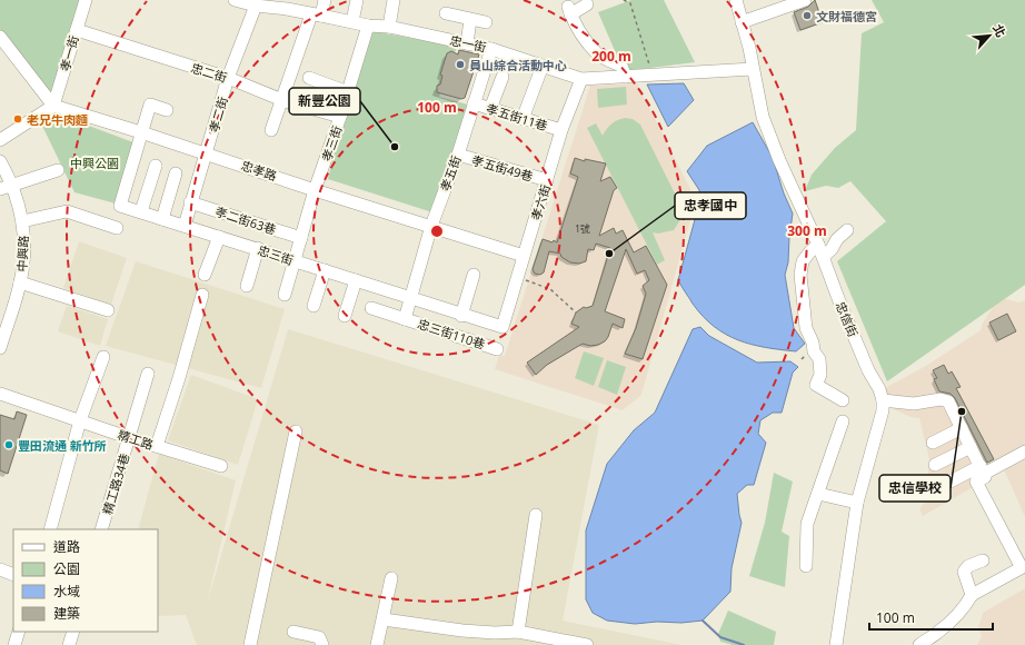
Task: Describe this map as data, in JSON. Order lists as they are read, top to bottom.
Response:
{
  "streets": {
    "street": [
      "忠一街",
      "孝一街",
      "忠二街",
      "孝二街",
      "孝五街11巷",
      "孝三街",
      "孝五街49巷",
      "忠孝路",
      "孝五街",
      "孝六街",
      "孝二街63巷",
      "中興路",
      "忠三街",
      "忠信街",
      "忠三街110巷",
      "精工路",
      "精工路34巷"
    ]
  },
  "crossings": [
    ["忠一街", "孝二街"],
    ["忠一街", "孝三街"],
    ["忠一街", "孝五街"],
    ["忠一街", "孝六街"],
    ["忠一街", "忠信街"],
    ["孝一街", "忠二街"],
    ["孝一街", "忠孝路"],
    ["忠二街", "孝二街"],
    ["忠二街", "孝三街"],
    ["孝二街", "忠孝路"],
    ["孝二街", "孝二街63巷"],
    ["孝二街", "忠三街"],
    ["孝五街11巷", "孝五街"],
    ["孝五街11巷", "孝六街"],
    ["孝三街", "忠孝路"],
    ["孝三街", "孝二街63巷"],
    ["孝三街", "忠三街"],
    ["孝五街49巷", "孝五街"],
    ["孝五街49巷", "孝六街"],
    ["忠孝路", "孝五街"],
    ["忠孝路", "孝六街"],
    ["忠孝路", "忠三街"],
    ["孝五街", "忠三街"],
    ["孝五街", "忠三街110巷"],
    ["孝六街", "忠三街"],
    ["忠三街", "忠三街110巷"],
    ["精工路", "精工路34巷"]
  ],
  "parks": ["中興公園"],
  "places": [
    "文財福德宮",
    "員山綜合活動中心",
    "老兄牛肉麵",
    "新豐公園",
    "忠孝國中",
    "忠信學校",
    "豐田流通 新竹所"
  ],
  "house_numbers": ["1號"],
  "legend": [
    "道路",
    "公園",
    "水域",
    "建築"
  ],
  "scale_bar": "100 m",
  "north": "top right",
  "rings": ["200 m", "100 m", "300 m"]
}
